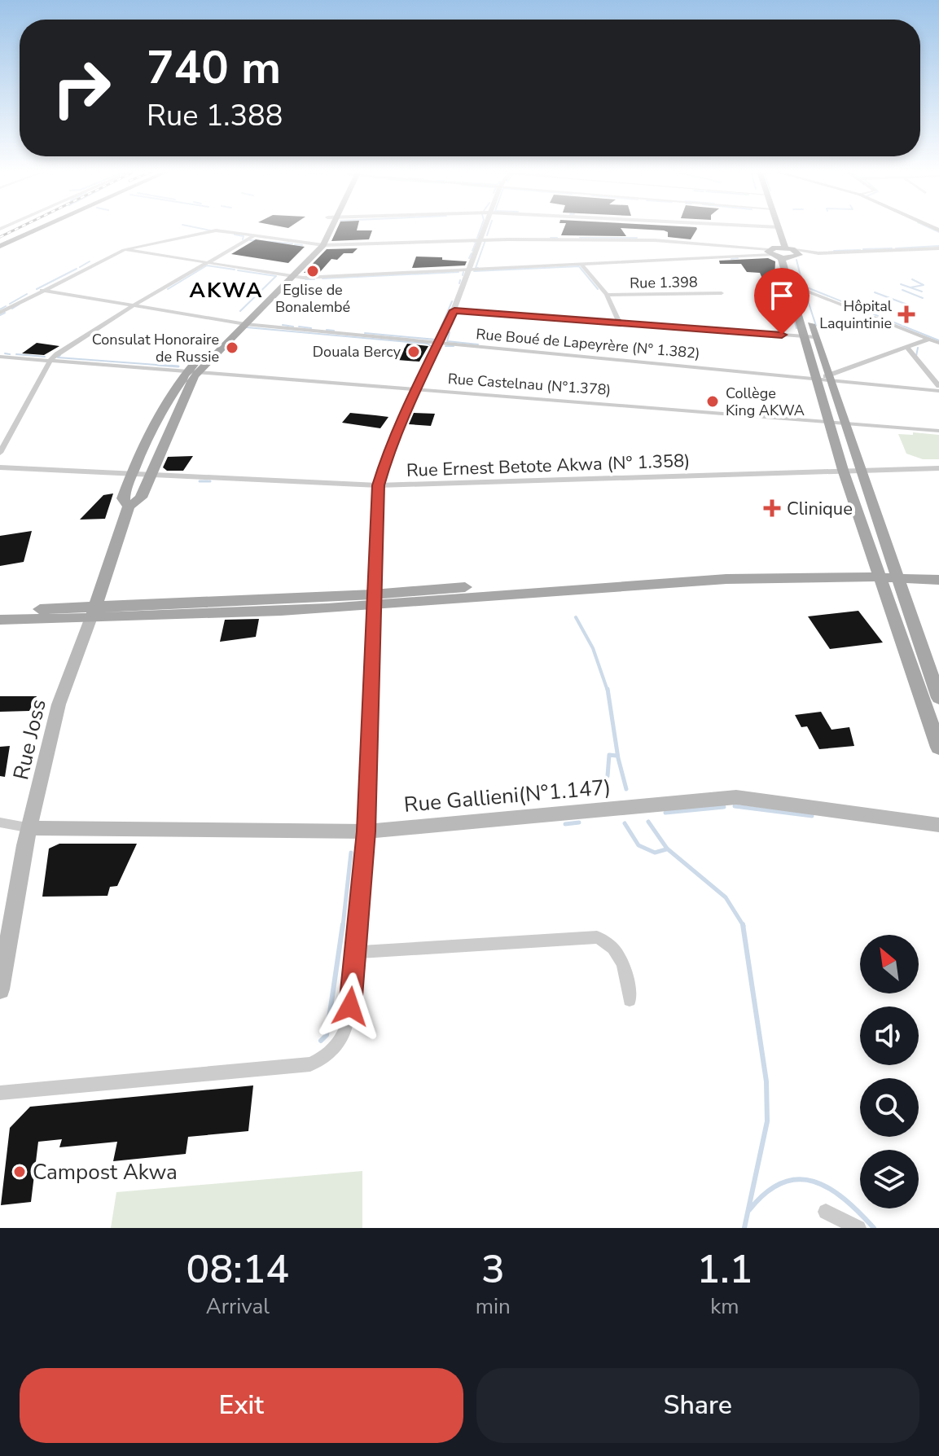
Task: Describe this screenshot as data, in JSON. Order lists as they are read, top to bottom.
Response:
{
  "streets": {
    "main road": ["Rue Joss", "Rue Gallieni(N°1.147)"],
    "street": [
      "Rue 1.398",
      "Rue Boué de Lapeyrère (N° 1.382)",
      "Rue Castelnau (N°1.378)",
      "Rue Ernest Betote Akwa (N° 1.358)"
    ]
  },
  "crossings": [
    ["Rue Joss", "Rue Gallieni(N°1.147)"]
  ],
  "districts": ["AKWA"],
  "places": {
    "other": [
      "Eglise de Bonalembé",
      "Consulat Honoraire de Russie",
      "Douala Bercy",
      "Collège King AKWA",
      "Campost Akwa"
    ],
    "health": ["Hôpital Laquintinie", "Clinique"]
  },
  "north": "top left",
  "page": {
    "turn": ["740 m", "Rue 1.388"],
    "eta": [
      "08:14",
      "Arrival",
      "3",
      "min",
      "1.1",
      "km"
    ],
    "buttons": ["Exit", "Share"]
  }
}
